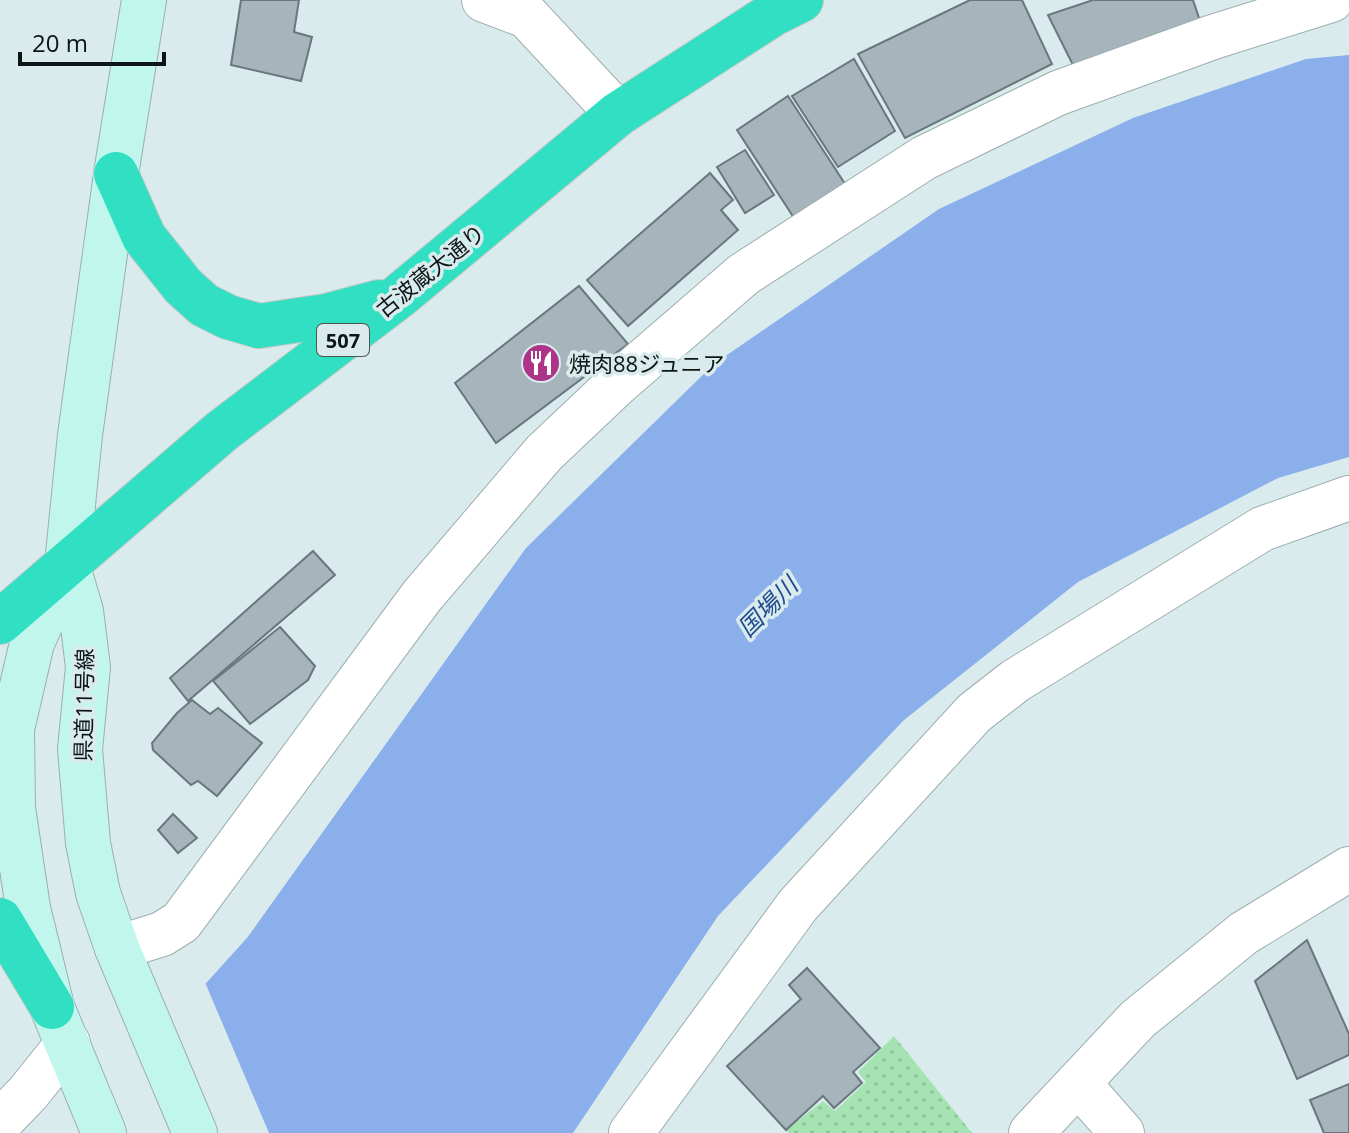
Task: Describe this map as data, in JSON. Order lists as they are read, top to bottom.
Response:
{
  "streets": {
    "highway": ["古波蔵大通り", "507"],
    "main road": ["県道11号線"]
  },
  "crossings": [
    ["古波蔵大通り", "県道11号線"]
  ],
  "water": ["国場川"],
  "places": {
    "restaurant": ["焼肉88ジュニア"]
  },
  "scale_bar": "20 m"
}
